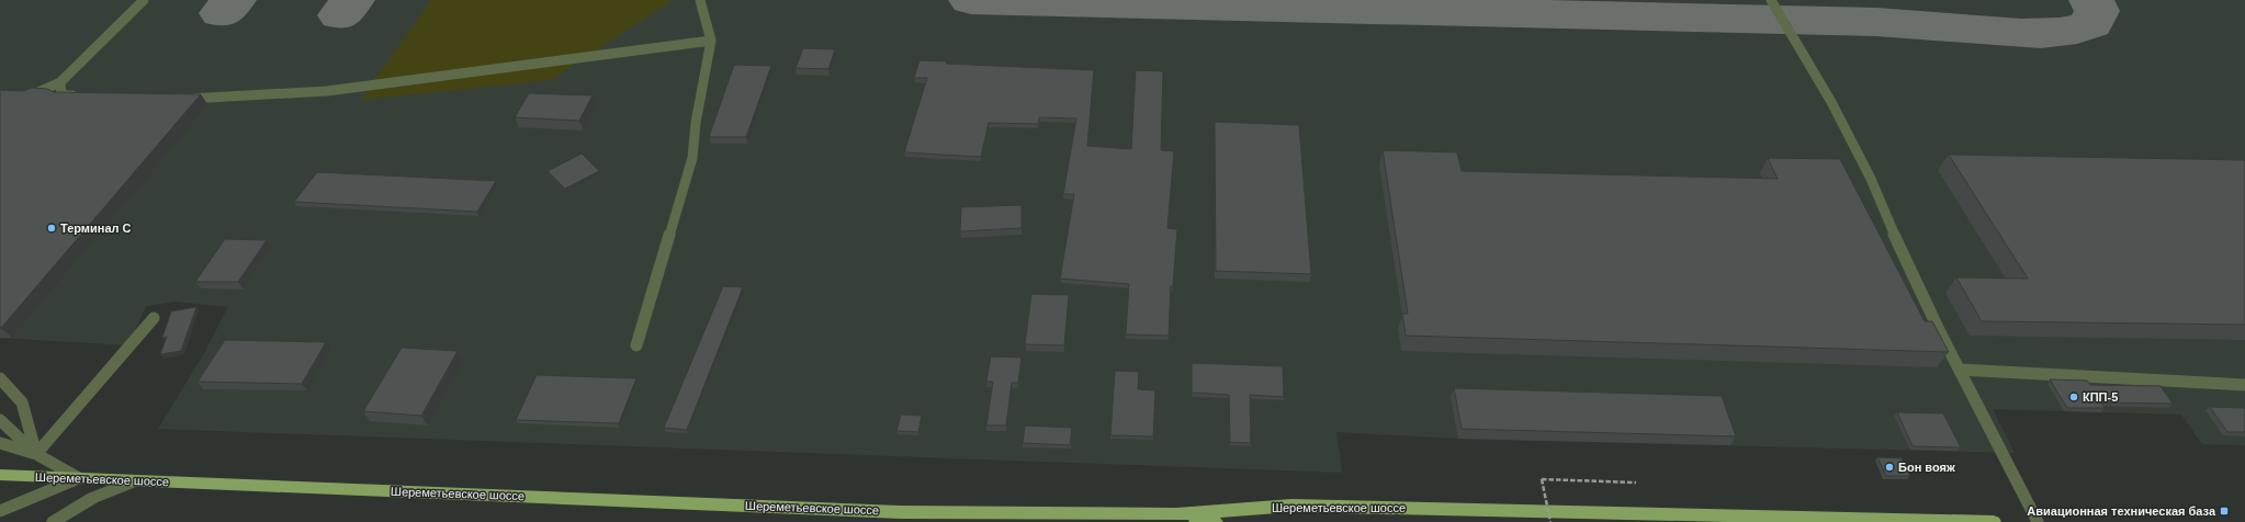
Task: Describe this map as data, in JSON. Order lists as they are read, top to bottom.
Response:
{
  "streets": {
    "main road": ["Шереметьевское шоссе"]
  },
  "places": {
    "other": ["Терминал C", "КПП-5", "Бон вояж"],
    "transit": ["Авиационная техническая база"]
  }
}
